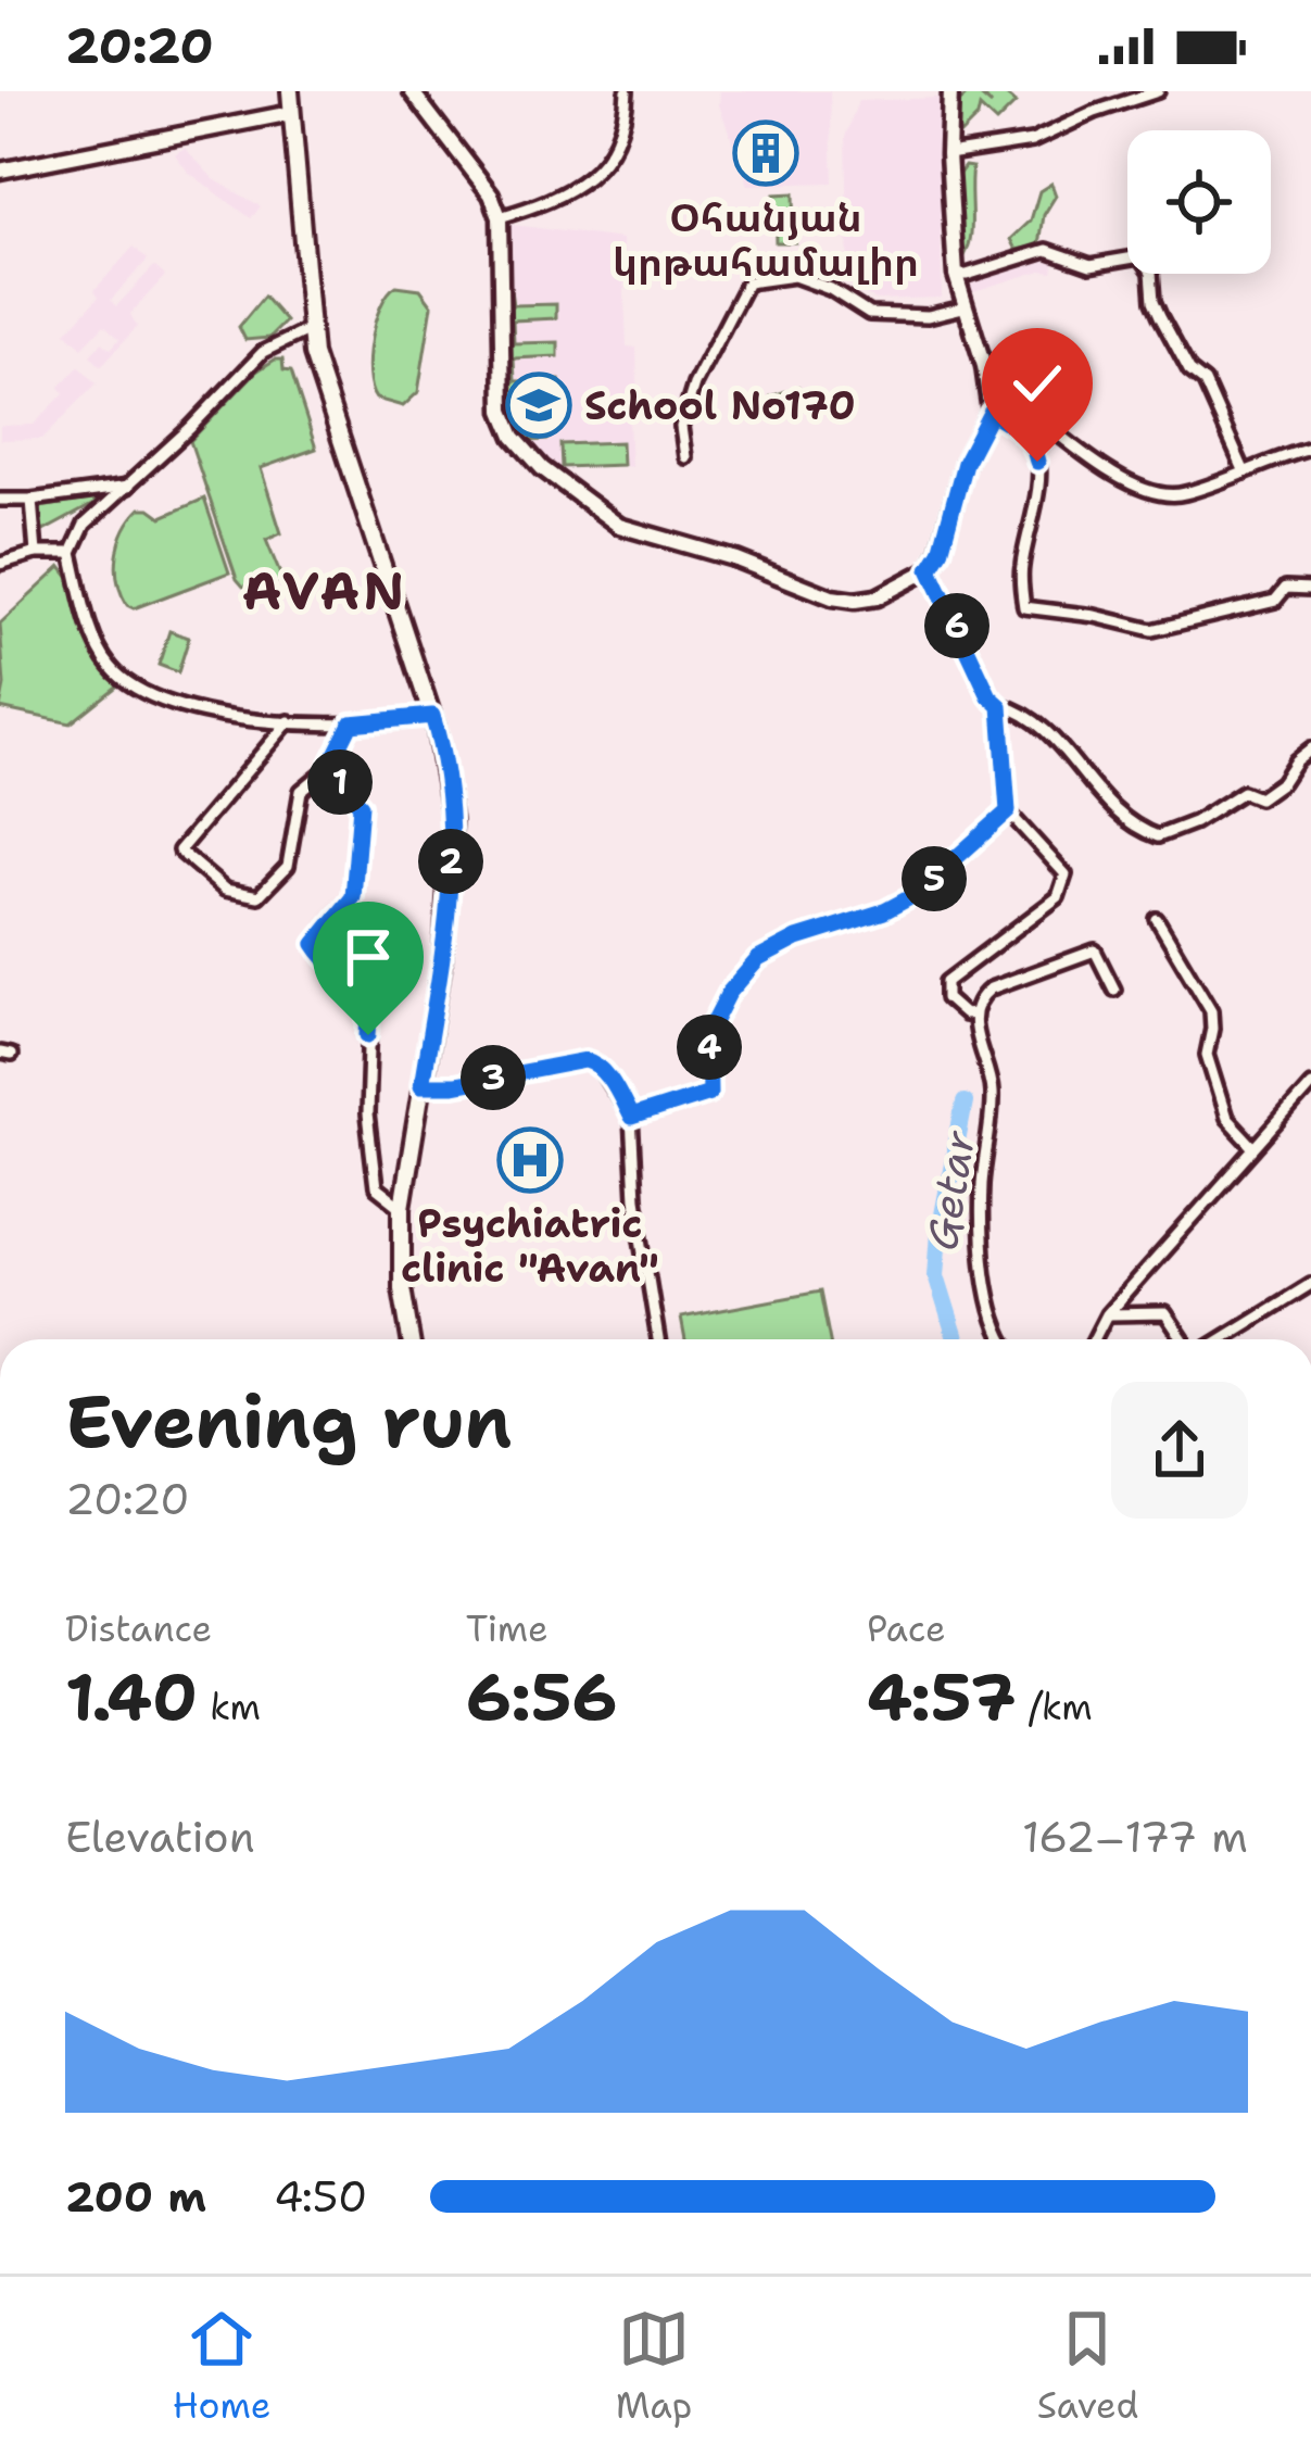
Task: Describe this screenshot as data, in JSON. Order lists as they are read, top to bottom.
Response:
{
  "districts": ["AVAN"],
  "water": ["Getar"],
  "places": {
    "building": ["Օհանյան կրթահամալիր"],
    "school or university": ["School No170"],
    "hospital": ["Psychiatric clinic \"Avan\""]
  },
  "page": {
    "status": "20:20",
    "pins": [
      "6",
      "1",
      "2",
      "5",
      "4",
      "3"
    ],
    "heading": ["Evening run", "20:20"],
    "stats": [
      ["Distance", "1.40 km"],
      ["Time", "6:56"],
      ["Pace", "4:57 /km"]
    ],
    "chart": ["Elevation", "162–177 m"],
    "list": [
      {
        "name": "200 m",
        "note": "4:50"
      }
    ],
    "tabs": ["Home", "Map", "Saved"]
  }
}
